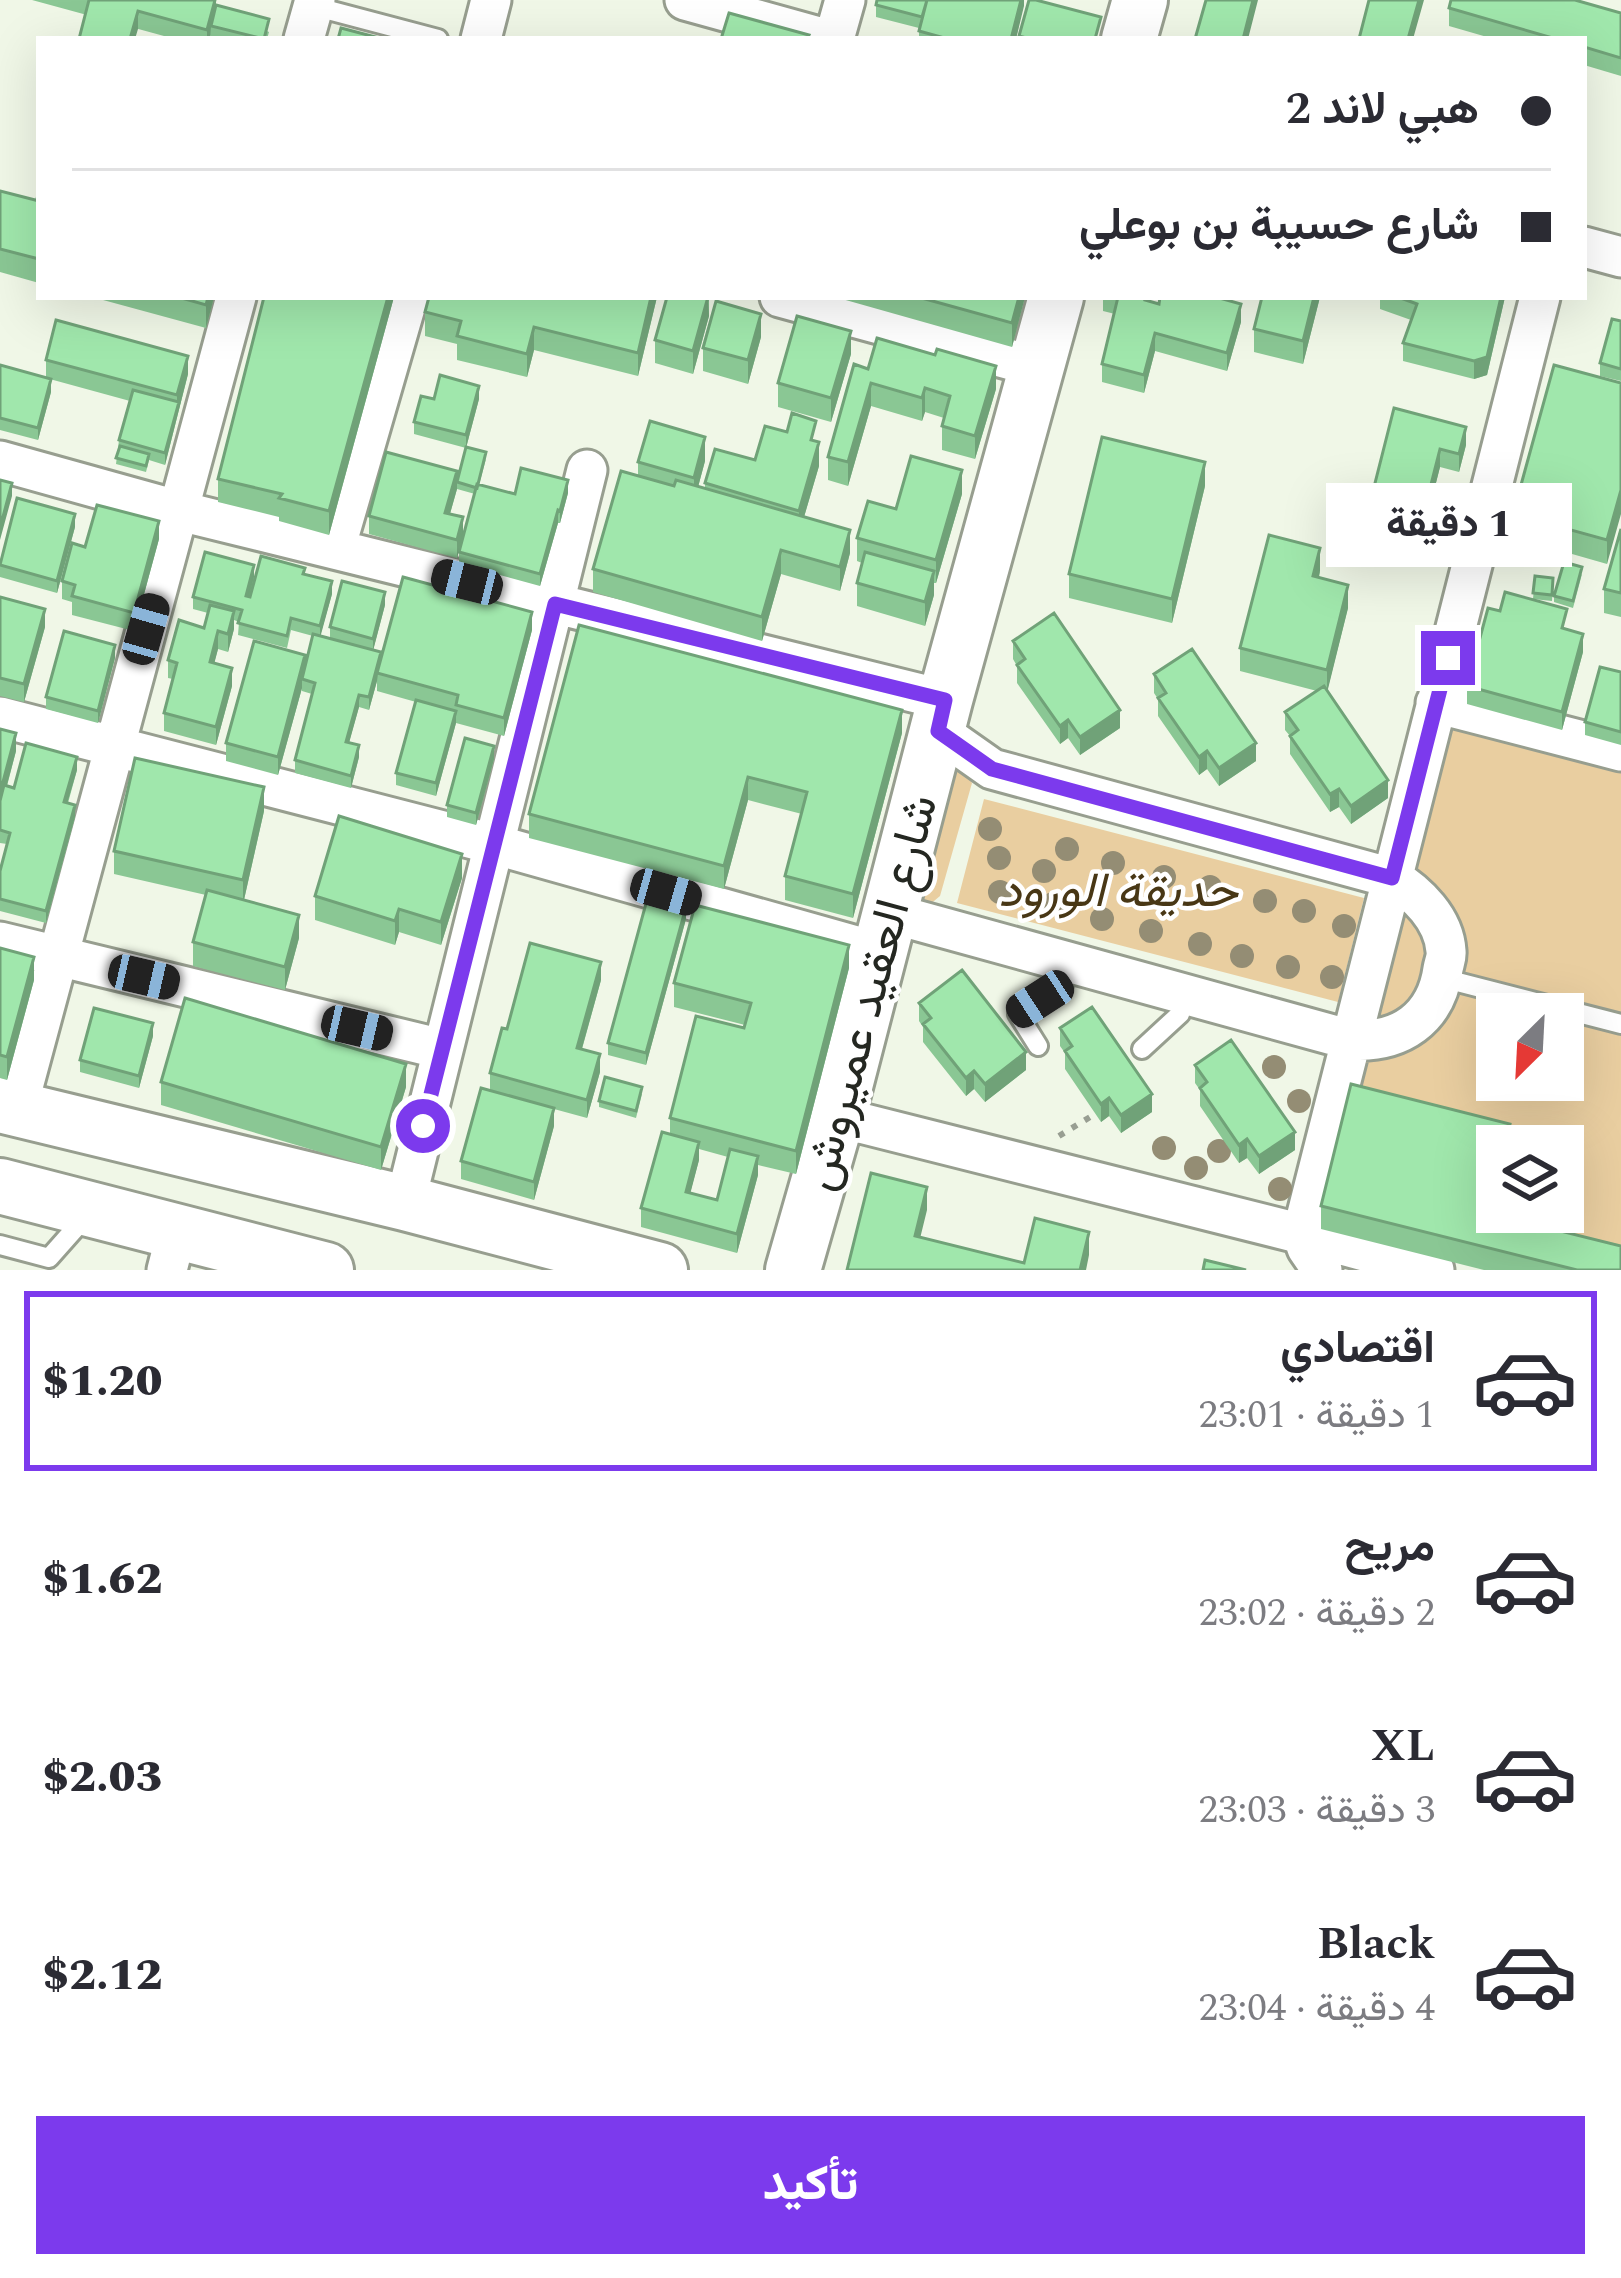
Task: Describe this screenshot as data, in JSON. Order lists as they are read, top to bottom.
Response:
{
  "streets": {
    "main road": ["شارع العقيد عميروش"]
  },
  "parks": ["حديقة الورود"],
  "north": "bottom left",
  "page": {
    "banner": ["هبي لاند 2", "شارع حسيبة بن بوعلي"],
    "bubble": "1 دقيقة",
    "list": [
      {
        "name": "اقتصادي",
        "note": "1 دقيقة · 23:01",
        "value": "$1.20"
      },
      {
        "name": "مريح",
        "note": "2 دقيقة · 23:02",
        "value": "$1.62"
      },
      {
        "name": "XL",
        "note": "3 دقيقة · 23:03",
        "value": "$2.03"
      },
      {
        "name": "Black",
        "note": "4 دقيقة · 23:04",
        "value": "$2.12"
      }
    ],
    "buttons": "تأكيد"
  }
}
